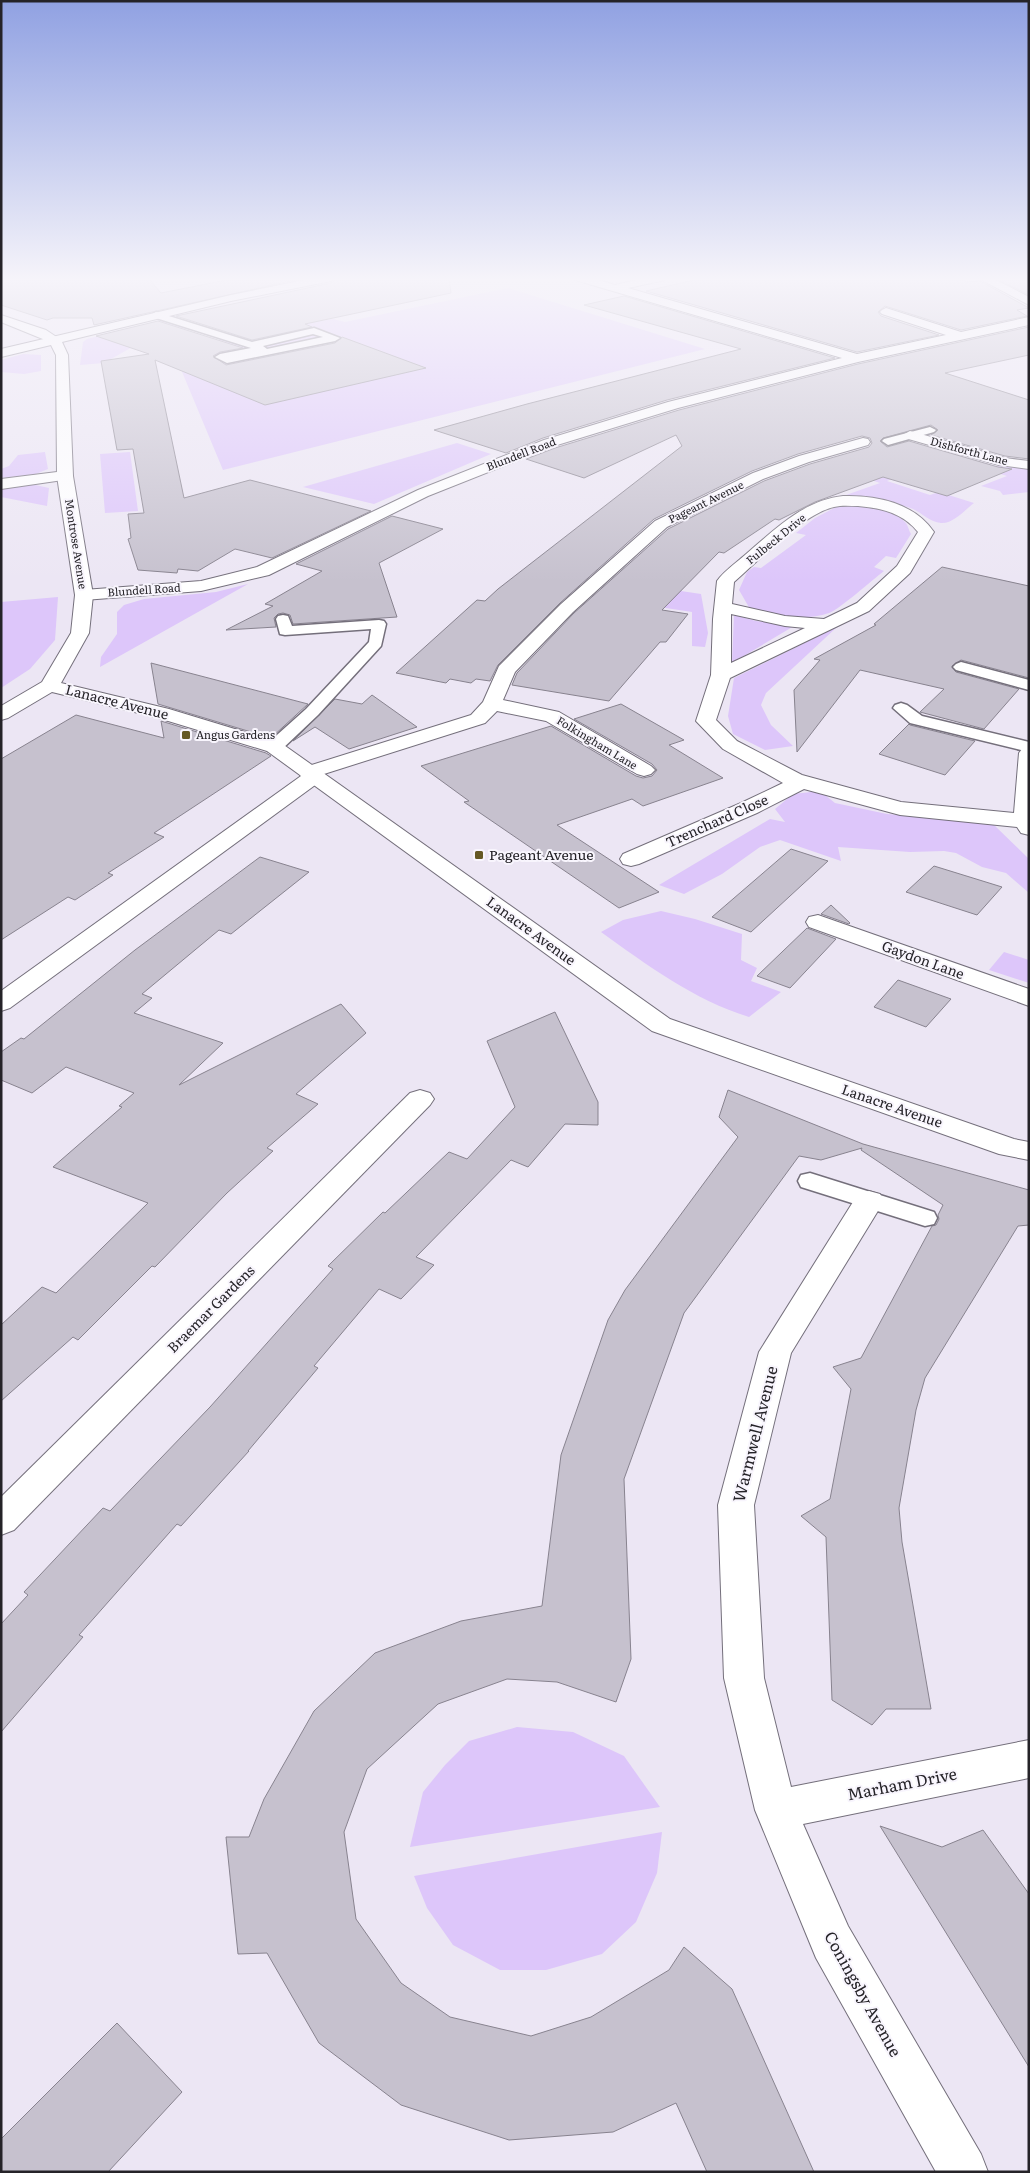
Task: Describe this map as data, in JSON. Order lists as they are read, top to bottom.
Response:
{
  "streets": {
    "street": [
      "Dishforth Lane",
      "Blundell Road",
      "Pageant Avenue",
      "Fulbeck Drive",
      "Montrose Avenue",
      "Lanacre Avenue",
      "Folkingham Lane",
      "Trenchard Close",
      "Gaydon Lane",
      "Braemar Gardens",
      "Warmwell Avenue",
      "Marham Drive",
      "Coningsby Avenue"
    ]
  },
  "crossings": [
    ["Blundell Road", "Montrose Avenue"],
    ["Pageant Avenue", "Lanacre Avenue"],
    ["Pageant Avenue", "Folkingham Lane"],
    ["Fulbeck Drive", "Trenchard Close"],
    ["Montrose Avenue", "Lanacre Avenue"],
    ["Warmwell Avenue", "Marham Drive"],
    ["Warmwell Avenue", "Coningsby Avenue"],
    ["Marham Drive", "Coningsby Avenue"]
  ],
  "places": {
    "transit": ["Angus Gardens", "Pageant Avenue"]
  }
}
